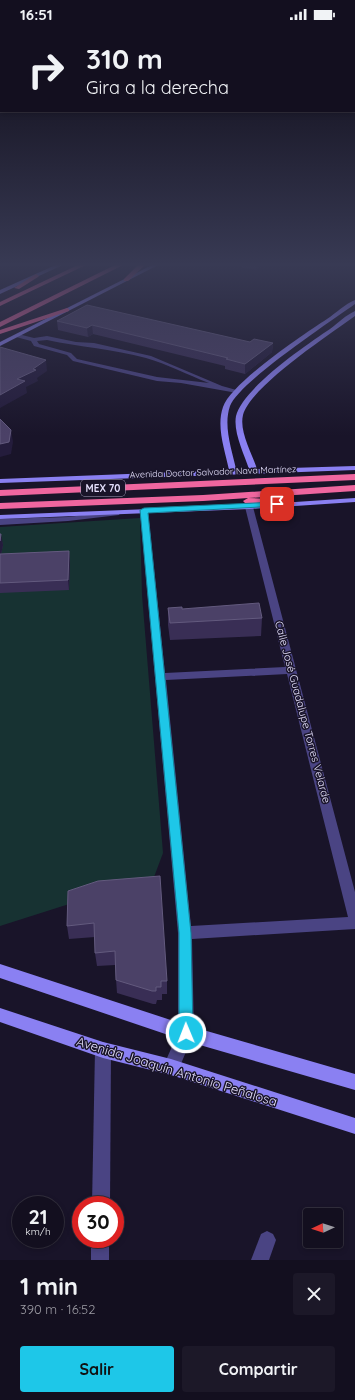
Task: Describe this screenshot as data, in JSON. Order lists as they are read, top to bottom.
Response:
{
  "streets": {
    "highway": ["Avenida Doctor Salvador Nava Martínez", "MEX 70"],
    "main road": ["Avenida Joaquín Antonio Peñalosa"],
    "street": ["Calle José Guadalupe Torres Velarde"]
  },
  "north": "left",
  "page": {
    "status": "16:51",
    "turn": ["310 m", "Gira a la derecha"],
    "speed": "21 km/h",
    "limit": "30",
    "heading": ["1 min", "390 m · 16:52"],
    "buttons": ["Salir", "Compartir"]
  }
}
